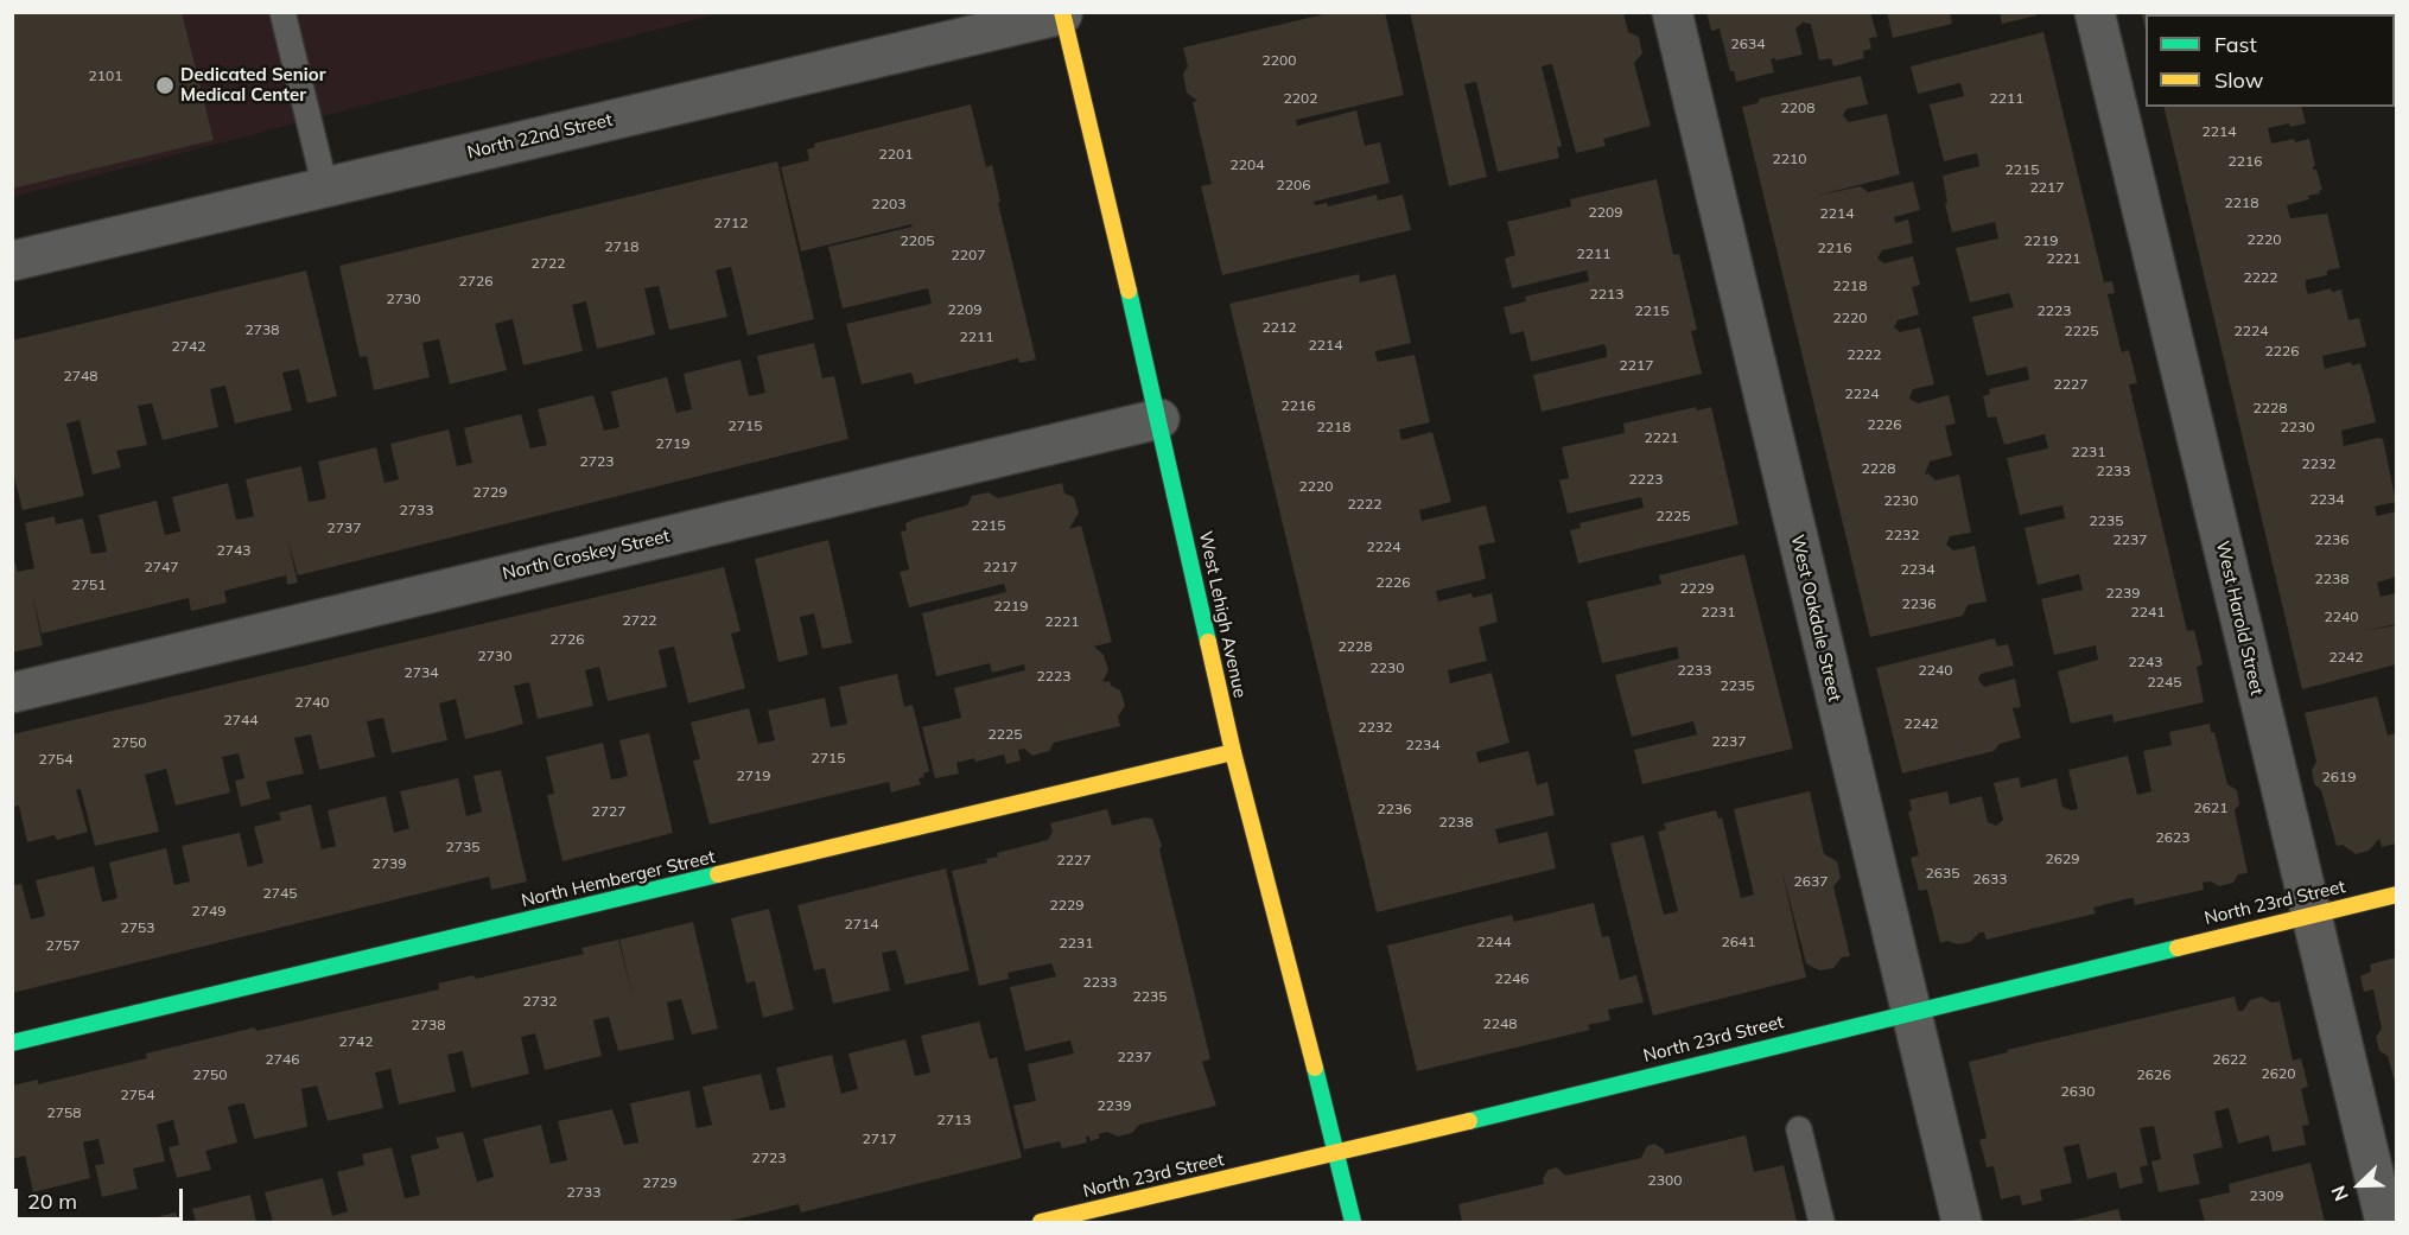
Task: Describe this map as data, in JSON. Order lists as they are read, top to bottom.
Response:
{
  "streets": {
    "street": [
      "North 22nd Street",
      "North Croskey Street",
      "West Lehigh Avenue",
      "West Oakdale Street",
      "West Harold Street",
      "North Hemberger Street",
      "North 23rd Street"
    ]
  },
  "crossings": [
    ["North 22nd Street", "West Lehigh Avenue"],
    ["North Croskey Street", "West Lehigh Avenue"],
    ["West Lehigh Avenue", "North Hemberger Street"],
    ["West Lehigh Avenue", "North 23rd Street"],
    ["West Oakdale Street", "North 23rd Street"],
    ["West Harold Street", "North 23rd Street"]
  ],
  "places": ["Dedicated Senior Medical Center"],
  "house_numbers": [
    "2634",
    "2200",
    "2101",
    "2202",
    "2211",
    "2208",
    "2214",
    "2201",
    "2210",
    "2216",
    "2204",
    "2215",
    "2206",
    "2217",
    "2218",
    "2203",
    "2209",
    "2214",
    "2712",
    "2220",
    "2205",
    "2219",
    "2718",
    "2216",
    "2211",
    "2207",
    "2221",
    "2722",
    "2222",
    "2726",
    "2218",
    "2213",
    "2730",
    "2209",
    "2215",
    "2223",
    "2220",
    "2212",
    "2738",
    "2225",
    "2224",
    "2211",
    "2214",
    "2742",
    "2226",
    "2222",
    "2217",
    "2748",
    "2227",
    "2224",
    "2216",
    "2228",
    "2226",
    "2715",
    "2218",
    "2230",
    "2221",
    "2719",
    "2231",
    "2723",
    "2232",
    "2228",
    "2233",
    "2223",
    "2220",
    "2729",
    "2234",
    "2230",
    "2222",
    "2733",
    "2225",
    "2235",
    "2215",
    "2737",
    "2232",
    "2237",
    "2236",
    "2224",
    "2743",
    "2747",
    "2217",
    "2234",
    "2238",
    "2226",
    "2751",
    "2229",
    "2239",
    "2236",
    "2219",
    "2231",
    "2241",
    "2240",
    "2722",
    "2221",
    "2726",
    "2228",
    "2730",
    "2242",
    "2243",
    "2230",
    "2233",
    "2240",
    "2734",
    "2223",
    "2245",
    "2235",
    "2740",
    "2744",
    "2242",
    "2232",
    "2225",
    "2237",
    "2750",
    "2234",
    "2715",
    "2754",
    "2719",
    "2619",
    "2621",
    "2236",
    "2727",
    "2238",
    "2623",
    "2735",
    "2629",
    "2227",
    "2739",
    "2635",
    "2633",
    "2637",
    "2745",
    "2229",
    "2749",
    "2714",
    "2753",
    "2244",
    "2641",
    "2231",
    "2757",
    "2246",
    "2233",
    "2235",
    "2732",
    "2248",
    "2738",
    "2742",
    "2237",
    "2746",
    "2622",
    "2620",
    "2750",
    "2626",
    "2630",
    "2754",
    "2239",
    "2758",
    "2713",
    "2717",
    "2723",
    "2300",
    "2729",
    "2733",
    "2309"
  ],
  "legend": ["Fast", "Slow"],
  "scale_bar": "20 m",
  "north": "bottom left"
}
